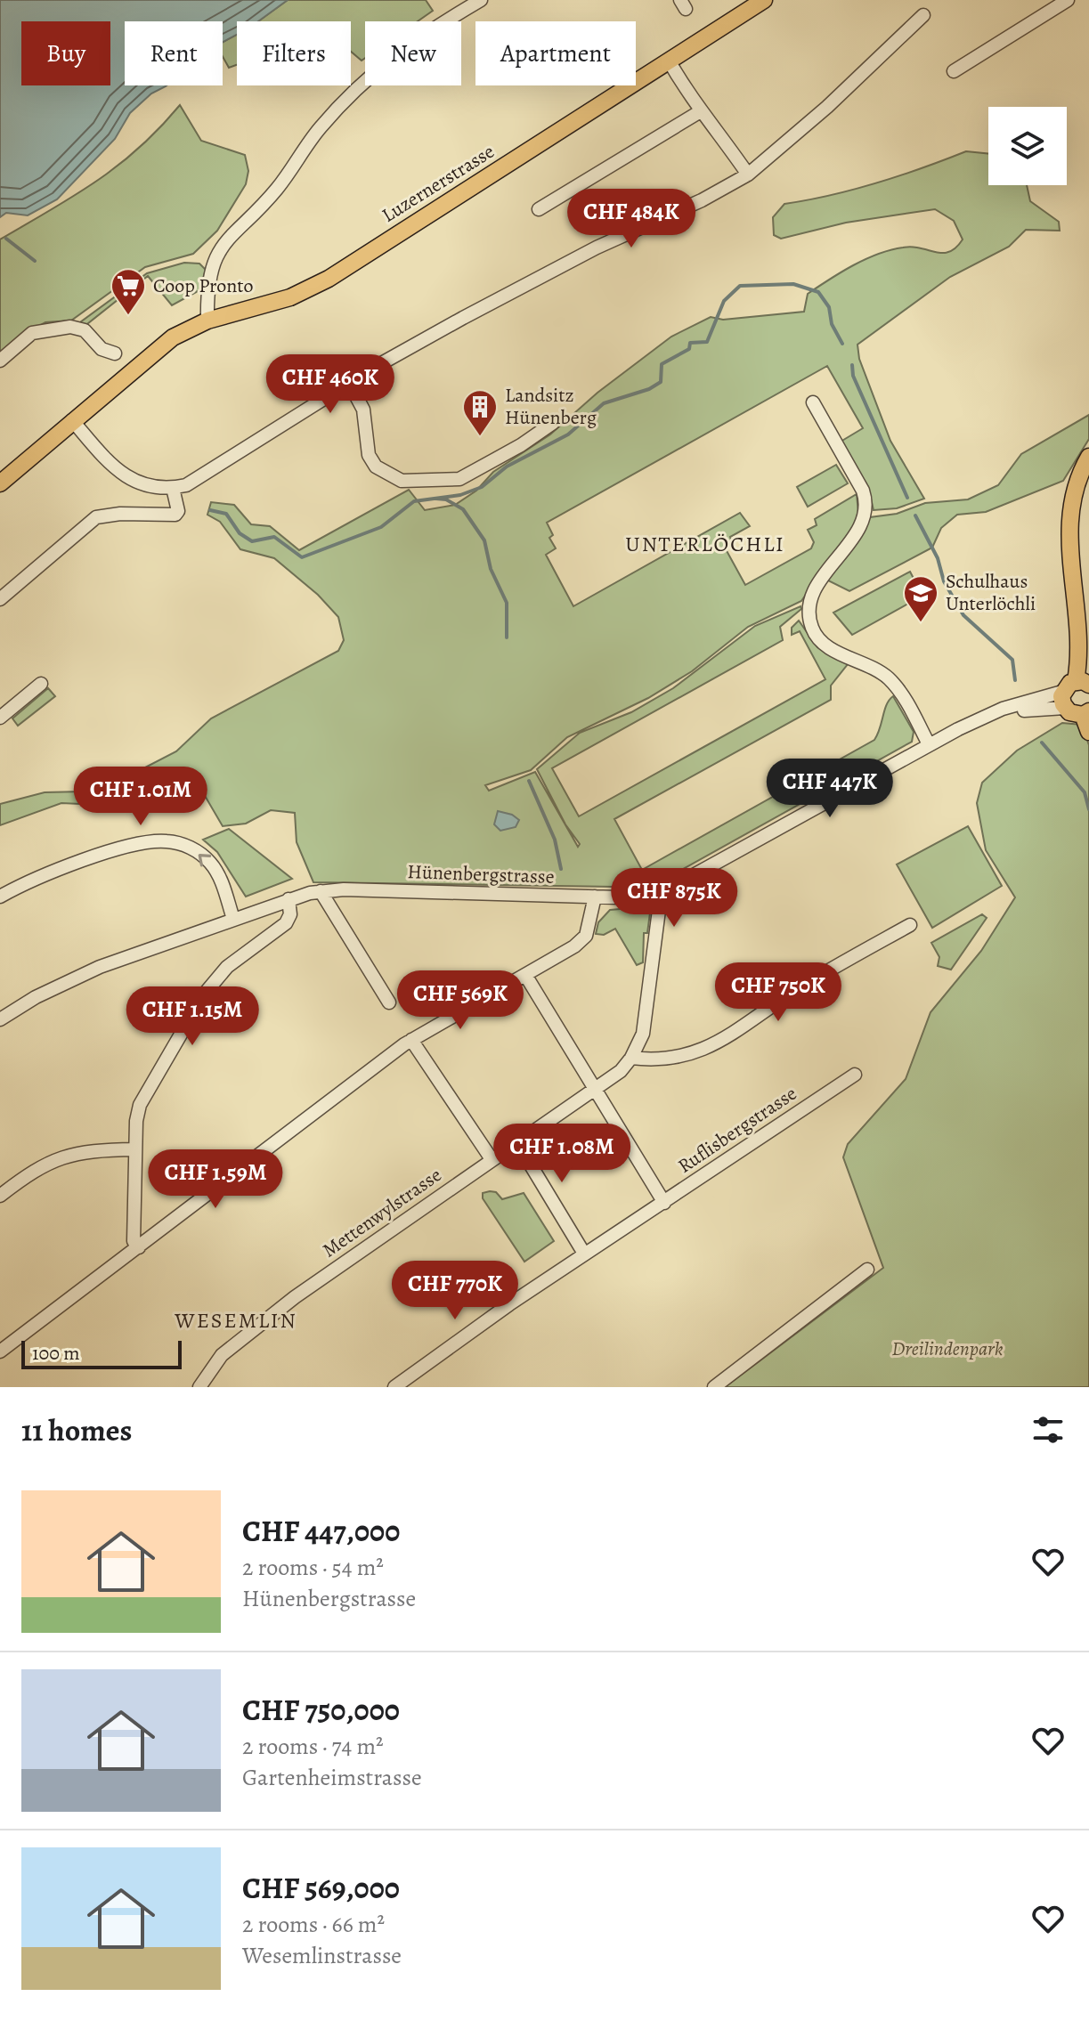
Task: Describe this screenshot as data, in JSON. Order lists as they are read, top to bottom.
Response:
{
  "streets": {
    "main road": ["Luzernerstrasse"],
    "street": ["Hünenbergstrasse", "Ruflisbergstrasse", "Mettenwylstrasse"]
  },
  "crossings": [
    ["Hünenbergstrasse", "Mettenwylstrasse"]
  ],
  "districts": ["UNTERLÖCHLI", "WESEMLIN"],
  "parks": ["Dreilindenpark"],
  "places": {
    "supermarket": ["Coop Pronto"],
    "building": ["Landsitz Hünenberg"],
    "school or university": ["Schulhaus Unterlöchli"]
  },
  "scale_bar": "100 m",
  "page": {
    "chip": [
      "Buy",
      "Rent",
      "Filters",
      "New",
      "Apartment"
    ],
    "price": [
      "CHF 484K",
      "CHF 460K",
      "CHF 447K",
      "CHF 1.01M",
      "CHF 875K",
      "CHF 750K",
      "CHF 569K",
      "CHF 1.15M",
      "CHF 1.08M",
      "CHF 1.59M",
      "CHF 770K"
    ],
    "scale": "100 m",
    "heading": "11 homes",
    "list": [
      {
        "name": "CHF 447,000",
        "note": "2 rooms · 54 m² · Hünenbergstrasse"
      },
      {
        "name": "CHF 750,000",
        "note": "2 rooms · 74 m² · Gartenheimstrasse"
      },
      {
        "name": "CHF 569,000",
        "note": "2 rooms · 66 m² · Wesemlinstrasse"
      }
    ]
  }
}
